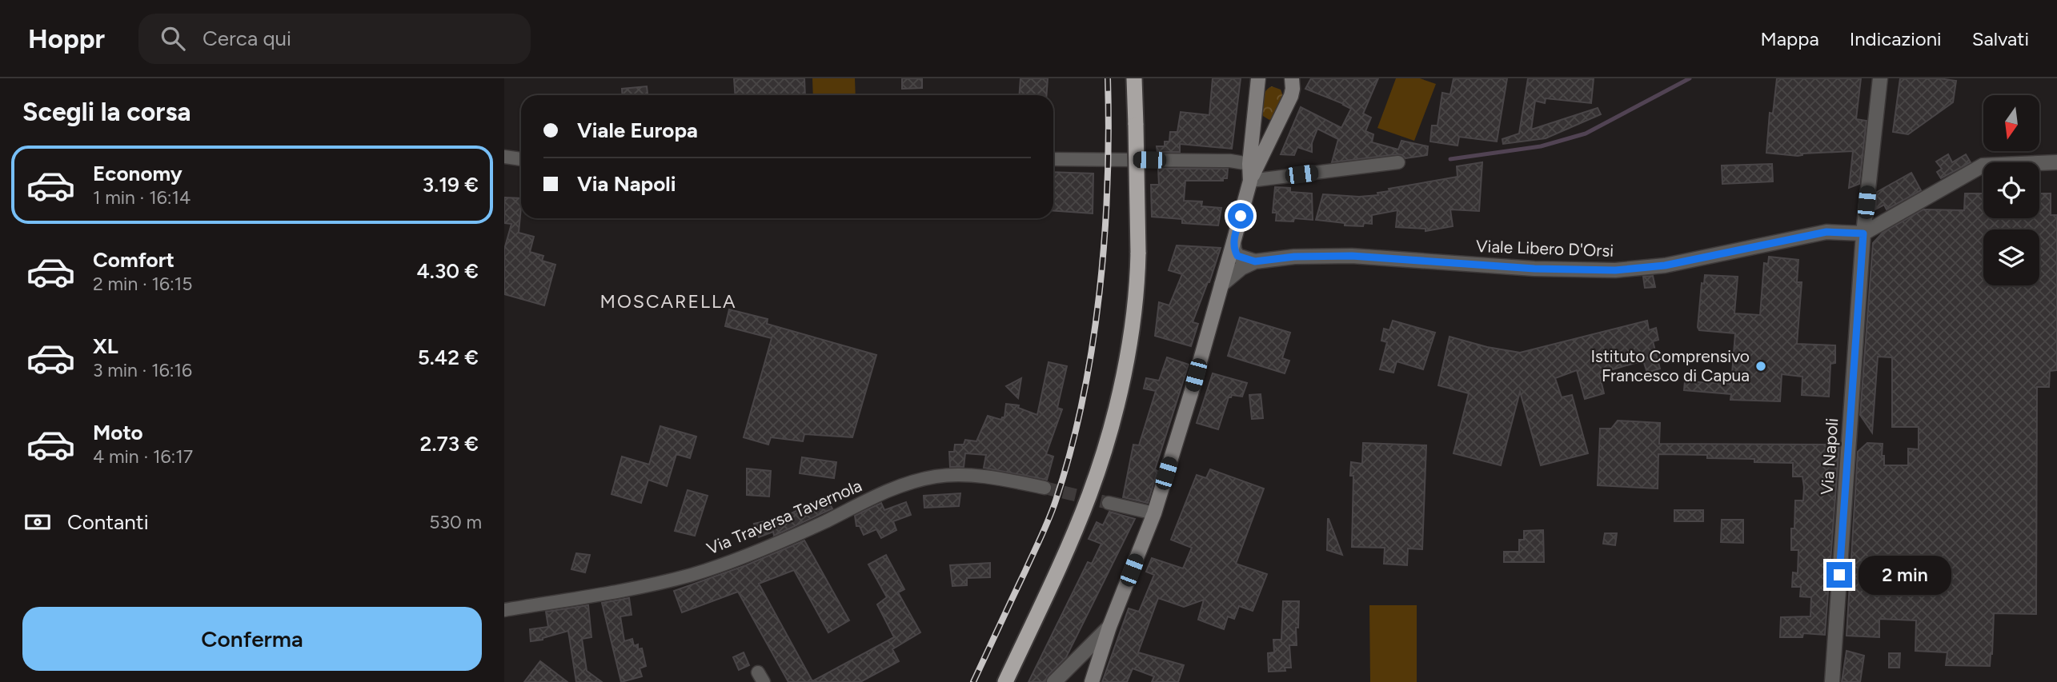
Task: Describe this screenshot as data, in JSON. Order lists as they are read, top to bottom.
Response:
{
  "streets": {
    "street": ["Viale Libero D'Orsi", "Via Napoli", "Via Traversa Tavernola"]
  },
  "crossings": [
    ["Viale Libero D'Orsi", "Via Napoli"]
  ],
  "districts": ["MOSCARELLA"],
  "places": ["Istituto Comprensivo Francesco di Capua"],
  "north": "bottom",
  "page": {
    "header": "Hoppr",
    "search": "Cerca qui",
    "nav": ["Mappa", "Indicazioni", "Salvati"],
    "heading": "Scegli la corsa",
    "banner": ["Viale Europa", "Via Napoli"],
    "list": [
      {
        "name": "Economy",
        "note": "1 min · 16:14",
        "value": "3.19 €"
      },
      {
        "name": "Comfort",
        "note": "2 min · 16:15",
        "value": "4.30 €"
      },
      {
        "name": "XL",
        "note": "3 min · 16:16",
        "value": "5.42 €"
      },
      {
        "name": "Moto",
        "note": "4 min · 16:17",
        "value": "2.73 €"
      }
    ],
    "pay": ["Contanti", "530 m"],
    "bubble": "2 min",
    "buttons": "Conferma"
  }
}
